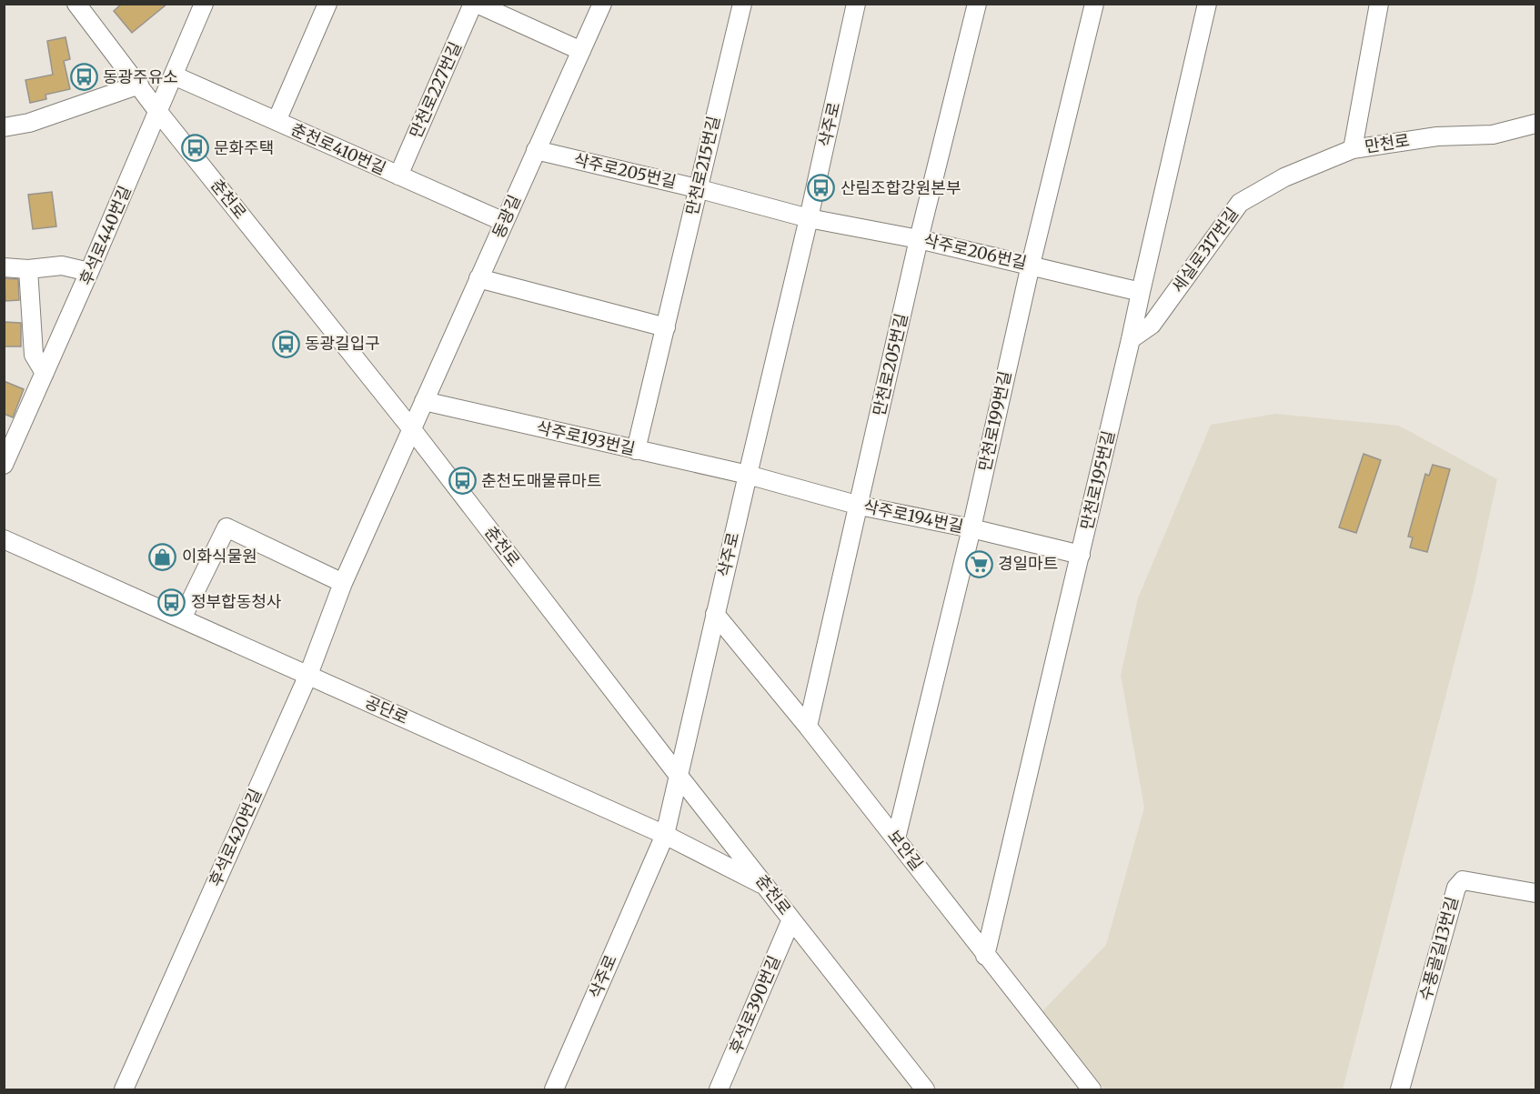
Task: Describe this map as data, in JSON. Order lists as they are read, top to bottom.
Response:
{
  "streets": {
    "street": [
      "만천로227번길",
      "삭주로",
      "만천로",
      "춘천로410번길",
      "만천로215번길",
      "삭주로205번길",
      "춘천로",
      "동광길",
      "후석로440번길",
      "세실로317번길",
      "삭주로206번길",
      "만천로205번길",
      "만천로199번길",
      "삭주로193번길",
      "만천로195번길",
      "삭주로194번길",
      "공단로",
      "후석로420번길",
      "보안길",
      "수풍골길13번길",
      "후석로390번길"
    ]
  },
  "crossings": [
    ["만천로227번길", "춘천로410번길"],
    ["삭주로", "삭주로205번길"],
    ["삭주로", "춘천로"],
    ["삭주로", "삭주로206번길"],
    ["삭주로", "삭주로193번길"],
    ["삭주로", "삭주로194번길"],
    ["삭주로", "공단로"],
    ["삭주로", "보안길"],
    ["만천로", "세실로317번길"],
    ["춘천로410번길", "동광길"],
    ["춘천로410번길", "후석로440번길"],
    ["만천로215번길", "삭주로205번길"],
    ["만천로215번길", "삭주로193번길"],
    ["삭주로205번길", "동광길"],
    ["삭주로205번길", "삭주로206번길"],
    ["춘천로", "동광길"],
    ["춘천로", "후석로440번길"],
    ["춘천로", "공단로"],
    ["춘천로", "후석로420번길"],
    ["춘천로", "후석로390번길"],
    ["동광길", "삭주로193번길"],
    ["동광길", "후석로420번길"],
    ["세실로317번길", "만천로195번길"],
    ["삭주로206번길", "만천로205번길"],
    ["삭주로206번길", "만천로199번길"],
    ["삭주로206번길", "만천로195번길"],
    ["만천로205번길", "삭주로194번길"],
    ["만천로205번길", "보안길"],
    ["만천로199번길", "삭주로194번길"],
    ["만천로199번길", "보안길"],
    ["삭주로193번길", "삭주로194번길"],
    ["만천로195번길", "삭주로194번길"],
    ["만천로195번길", "보안길"],
    ["공단로", "후석로420번길"]
  ],
  "places": {
    "bus stop": [
      "동광주유소",
      "문화주택",
      "산림조합강원본부",
      "동광길입구",
      "춘천도매물류마트",
      "정부합동청사"
    ],
    "shop": ["이화식물원"],
    "supermarket": ["경일마트"]
  }
}
